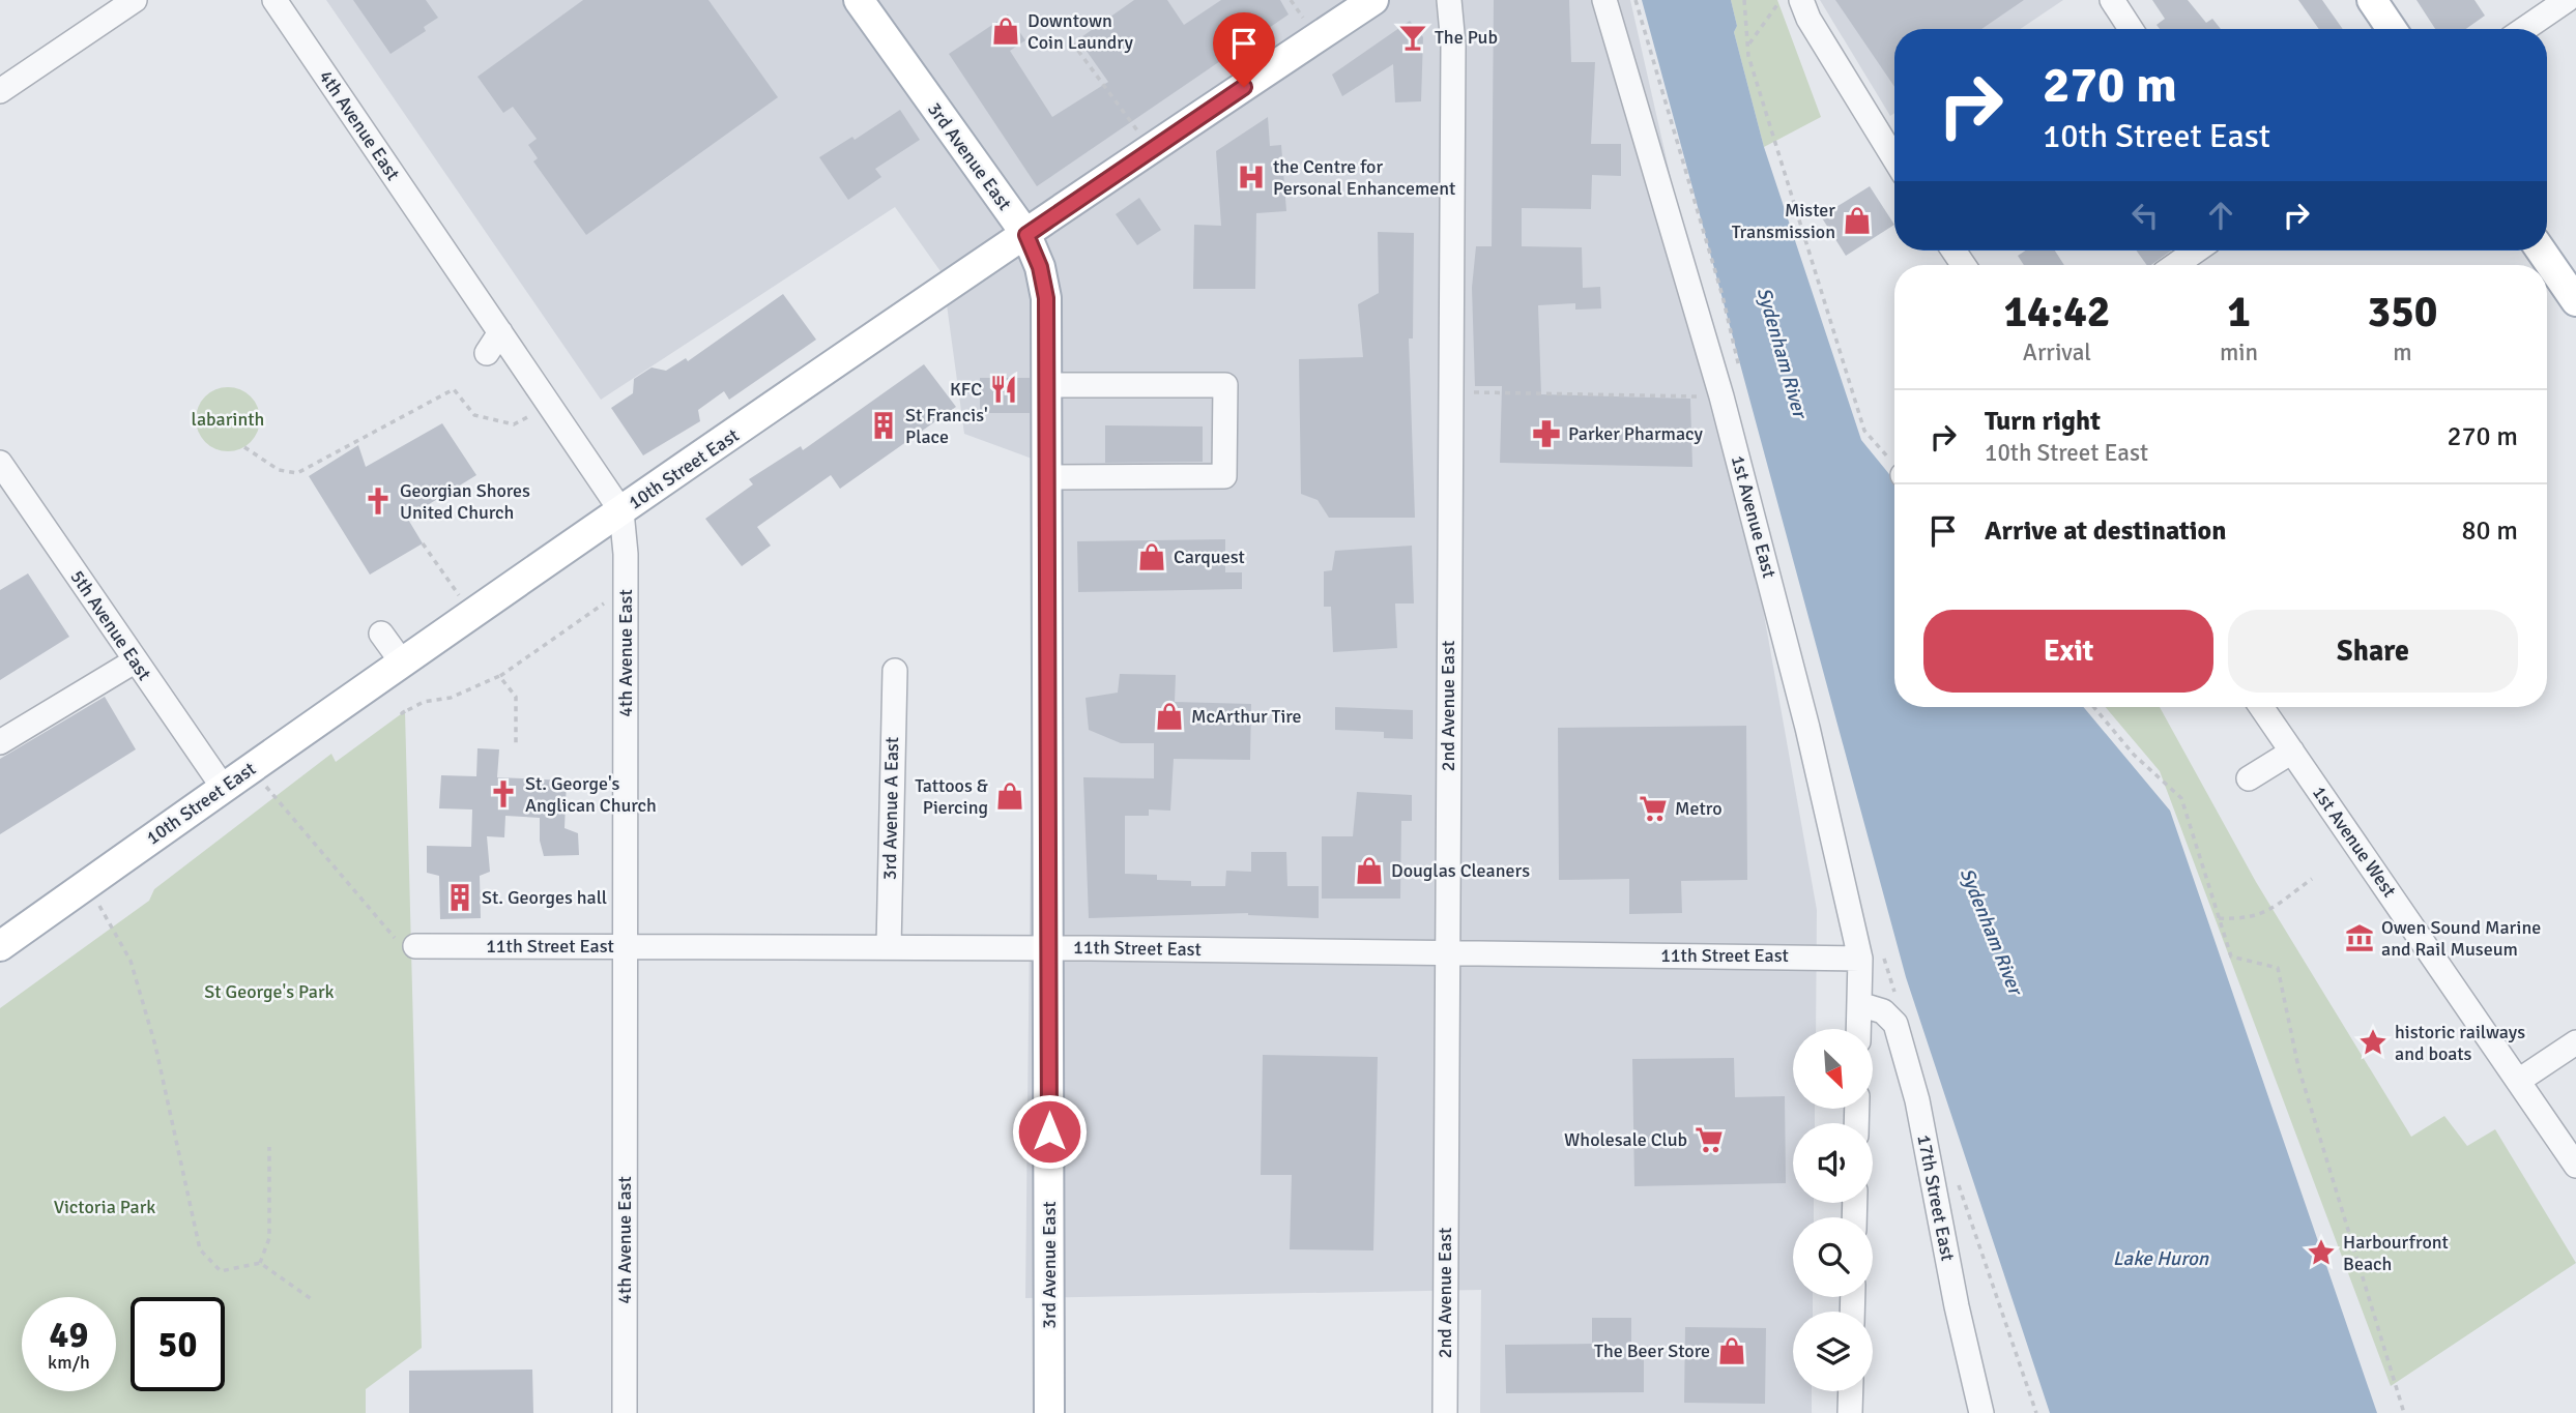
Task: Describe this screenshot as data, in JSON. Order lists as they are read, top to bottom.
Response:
{
  "streets": {
    "main road": ["3rd Avenue East", "10th Street East"],
    "street": [
      "4th Avenue East",
      "1st Avenue East",
      "5th Avenue East",
      "2nd Avenue East",
      "3rd Avenue A East",
      "1st Avenue West",
      "11th Street East",
      "17th Street East"
    ]
  },
  "crossings": [
    ["4th Avenue East", "10th Street East"],
    ["4th Avenue East", "11th Street East"],
    ["3rd Avenue East", "10th Street East"],
    ["3rd Avenue East", "11th Street East"],
    ["10th Street East", "5th Avenue East"],
    ["1st Avenue East", "11th Street East"],
    ["1st Avenue East", "17th Street East"],
    ["2nd Avenue East", "11th Street East"],
    ["3rd Avenue A East", "11th Street East"]
  ],
  "water": ["Sydenham River", "Lake Huron"],
  "parks": ["labarinth", "St George's Park", "Victoria Park"],
  "places": {
    "shop": [
      "Downtown Coin Laundry",
      "Mister Transmission",
      "Carquest",
      "McArthur Tire",
      "Tattoos & Piercing",
      "Douglas Cleaners",
      "The Beer Store"
    ],
    "bar": ["The Pub"],
    "hospital": ["the Centre for Personal Enhancement"],
    "restaurant": ["KFC"],
    "building": ["St Francis' Place", "St. Georges hall"],
    "pharmacy": ["Parker Pharmacy"],
    "church": ["Georgian Shores United Church", "St. George's Anglican Church"],
    "supermarket": ["Metro", "Wholesale Club"],
    "museum": ["Owen Sound Marine and Rail Museum"],
    "place": ["historic railways and boats", "Harbourfront Beach"]
  },
  "north": "bottom right",
  "page": {
    "turn": ["270 m", "10th Street East"],
    "eta": [
      "14:42",
      "Arrival",
      "1",
      "min",
      "350",
      "m"
    ],
    "list": [
      {
        "name": "Turn right",
        "note": "10th Street East",
        "value": "270 m"
      },
      {
        "name": "Arrive at destination",
        "value": "80 m"
      }
    ],
    "buttons": ["Exit", "Share"],
    "speed": "49 km/h",
    "limit": "50"
  }
}
